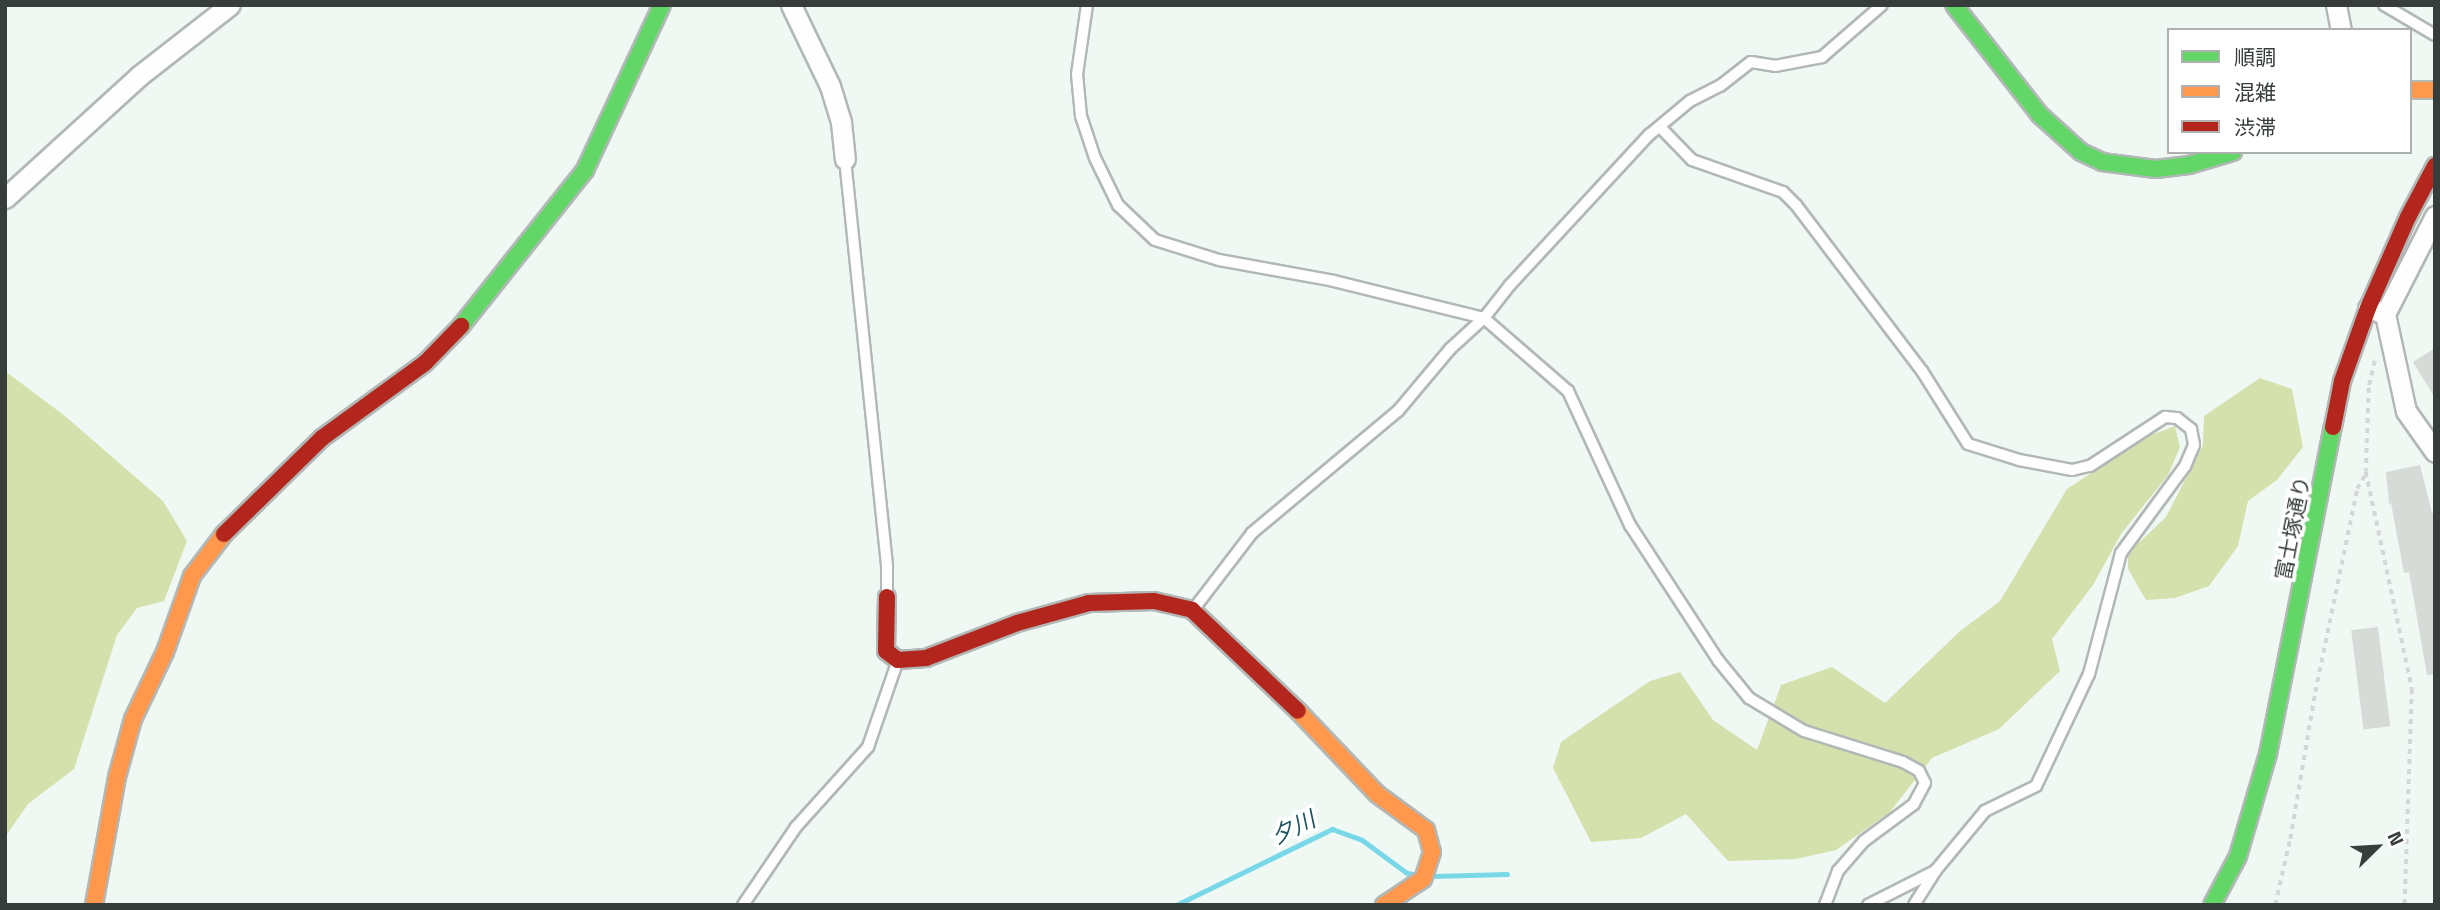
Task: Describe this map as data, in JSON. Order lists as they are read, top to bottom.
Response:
{
  "streets": {
    "street": ["富士塚通り"]
  },
  "water": ["夕川"],
  "legend": ["順調", "混雑", "渋滞"],
  "north": "top right"
}
